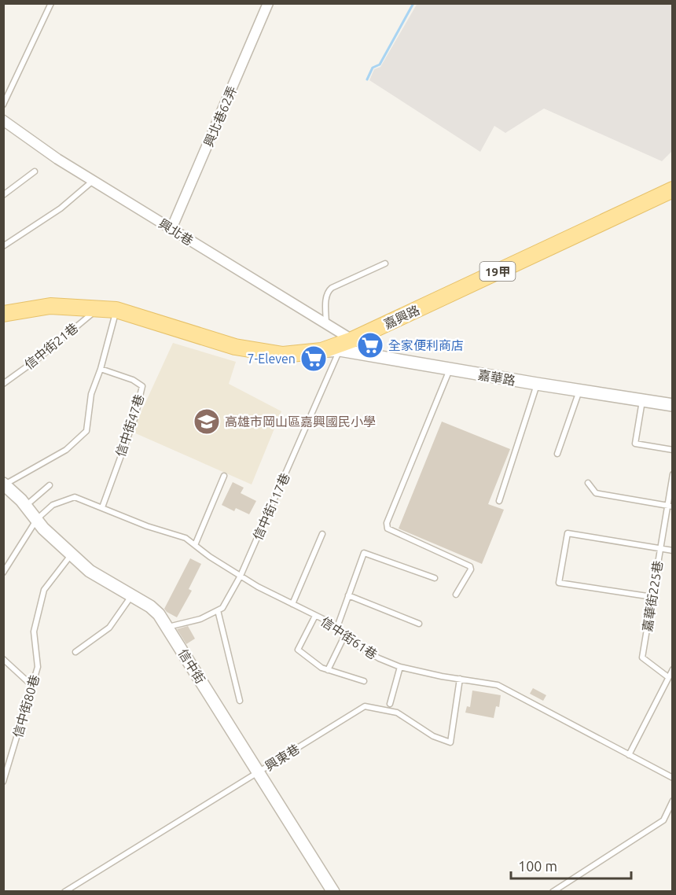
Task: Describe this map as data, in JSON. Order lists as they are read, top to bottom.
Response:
{
  "streets": {
    "main road": ["19甲", "嘉興路"],
    "street": [
      "興北巷62弄",
      "興北巷",
      "嘉華路",
      "信中街"
    ],
    "lane": [
      "信中街21巷",
      "信中街47巷",
      "信中街117巷",
      "嘉華街225巷",
      "信中街61巷",
      "信中街80巷",
      "興東巷"
    ]
  },
  "crossings": [
    ["興北巷62弄", "興北巷"],
    ["興北巷", "嘉興路"],
    ["興北巷", "嘉華路"],
    ["興北巷", "信中街117巷"],
    ["嘉興路", "信中街21巷"],
    ["嘉興路", "嘉華路"],
    ["嘉興路", "信中街117巷"],
    ["嘉華路", "信中街117巷"],
    ["信中街47巷", "信中街61巷"],
    ["信中街117巷", "信中街61巷"],
    ["信中街117巷", "信中街"],
    ["信中街61巷", "信中街"],
    ["信中街61巷", "興東巷"],
    ["信中街", "信中街80巷"],
    ["信中街", "興東巷"]
  ],
  "places": {
    "supermarket": ["全家便利商店", "7-Eleven"],
    "school or university": ["高雄市岡山區嘉興國民小學"]
  },
  "scale_bar": "100 m"
}
